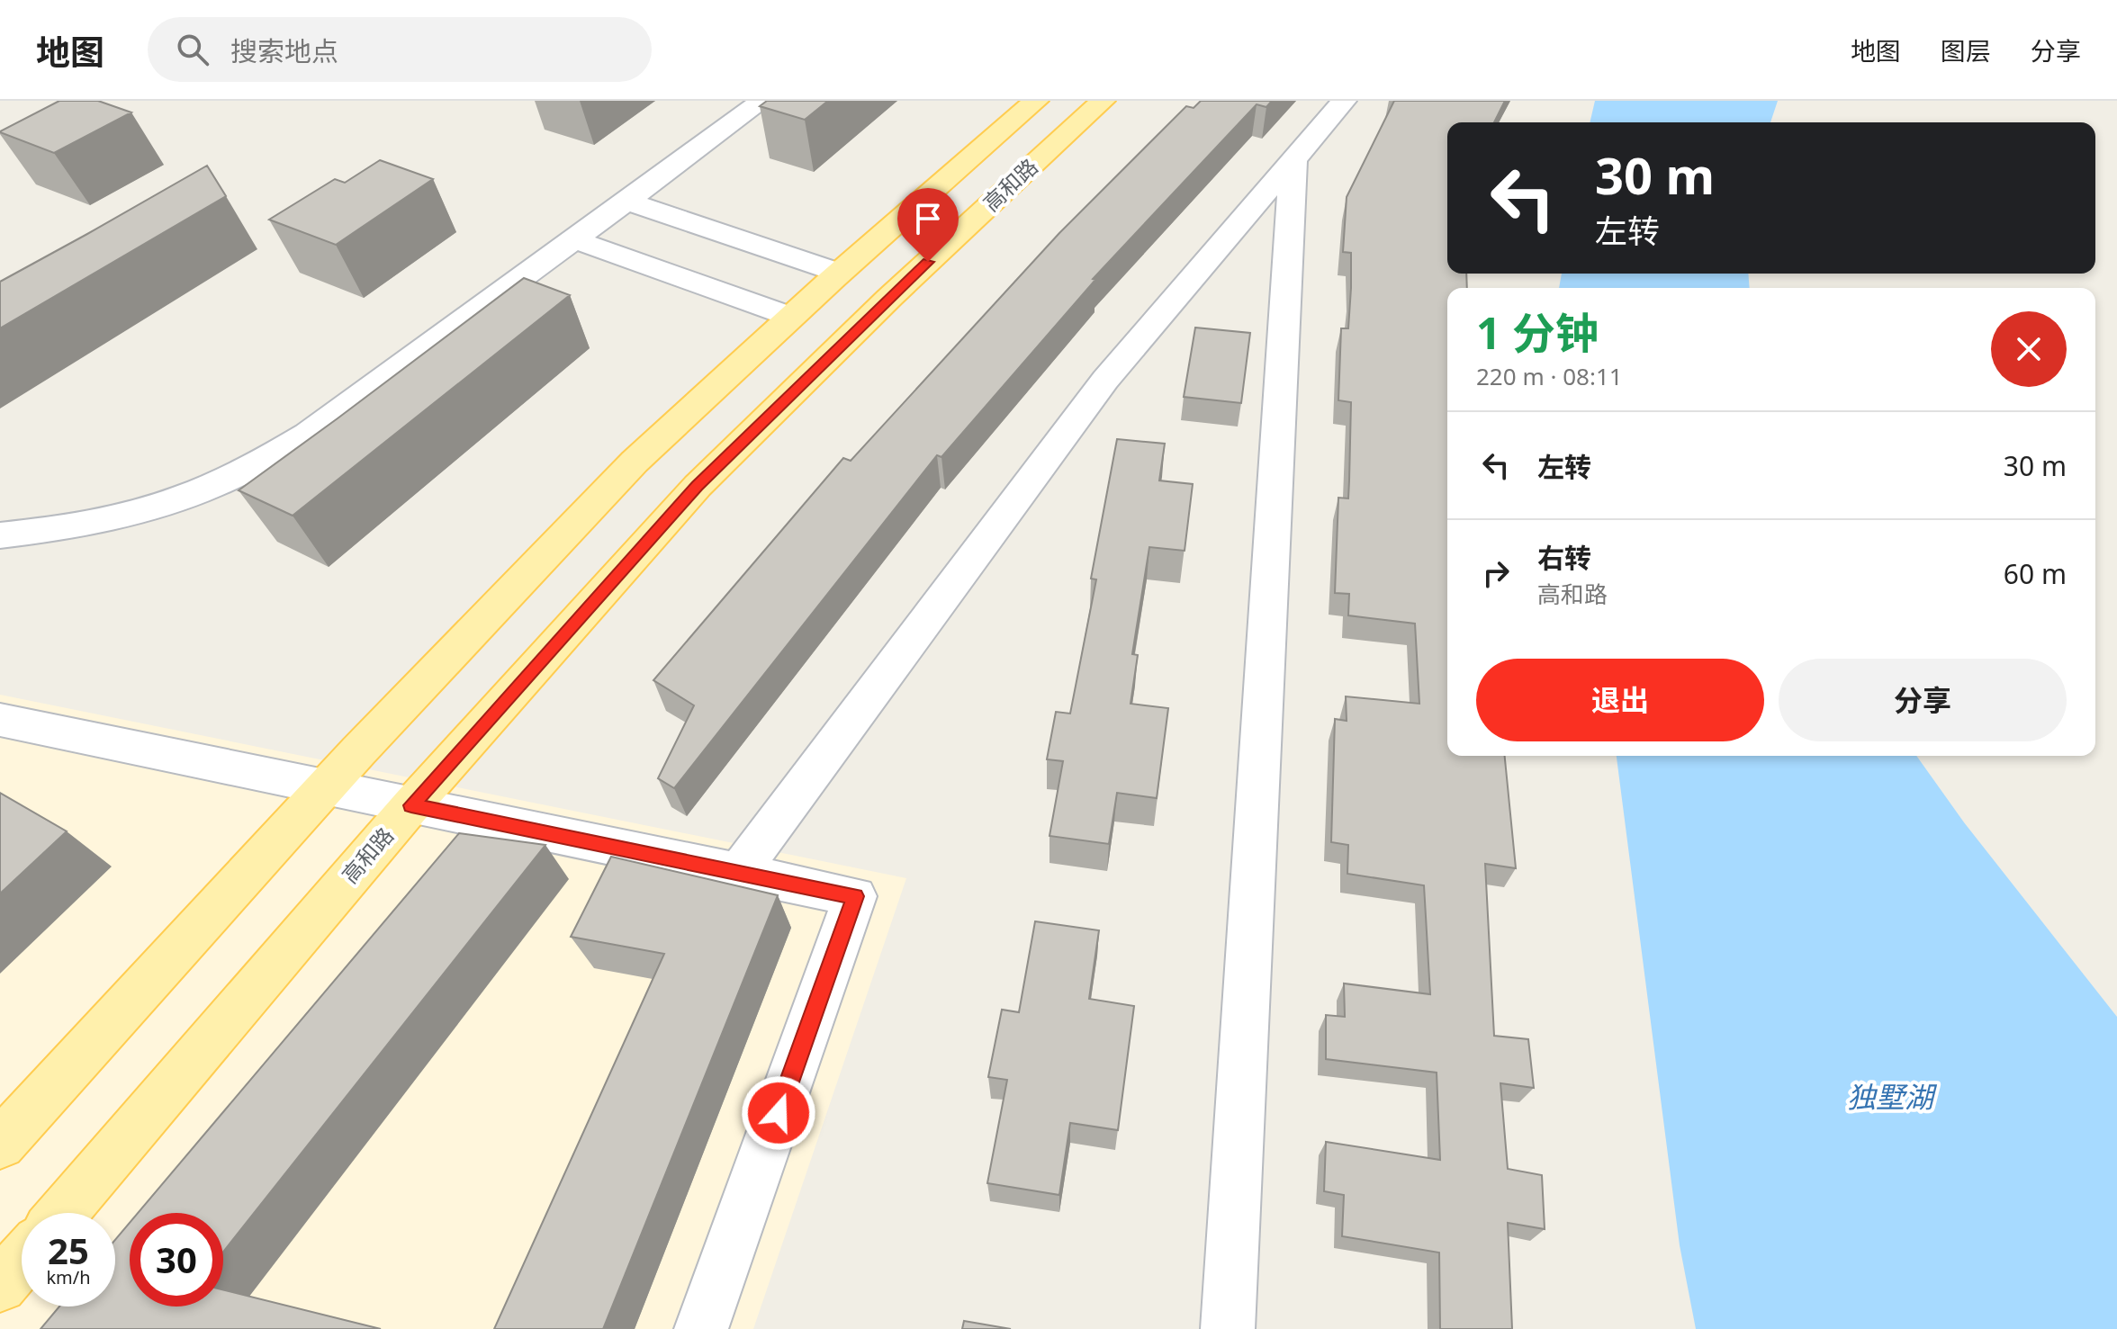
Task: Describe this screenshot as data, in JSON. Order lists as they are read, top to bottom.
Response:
{
  "streets": {
    "main road": ["高和路"]
  },
  "water": ["独墅湖"],
  "page": {
    "header": "地图",
    "search": "搜索地点",
    "nav": ["地图", "图层", "分享"],
    "turn": ["30 m", "左转"],
    "heading": ["1 分钟", "220 m · 08:11"],
    "list": [
      {
        "name": "左转",
        "value": "30 m"
      },
      {
        "name": "右转",
        "note": "高和路",
        "value": "60 m"
      }
    ],
    "buttons": ["退出", "分享"],
    "speed": "25 km/h",
    "limit": "30"
  }
}
